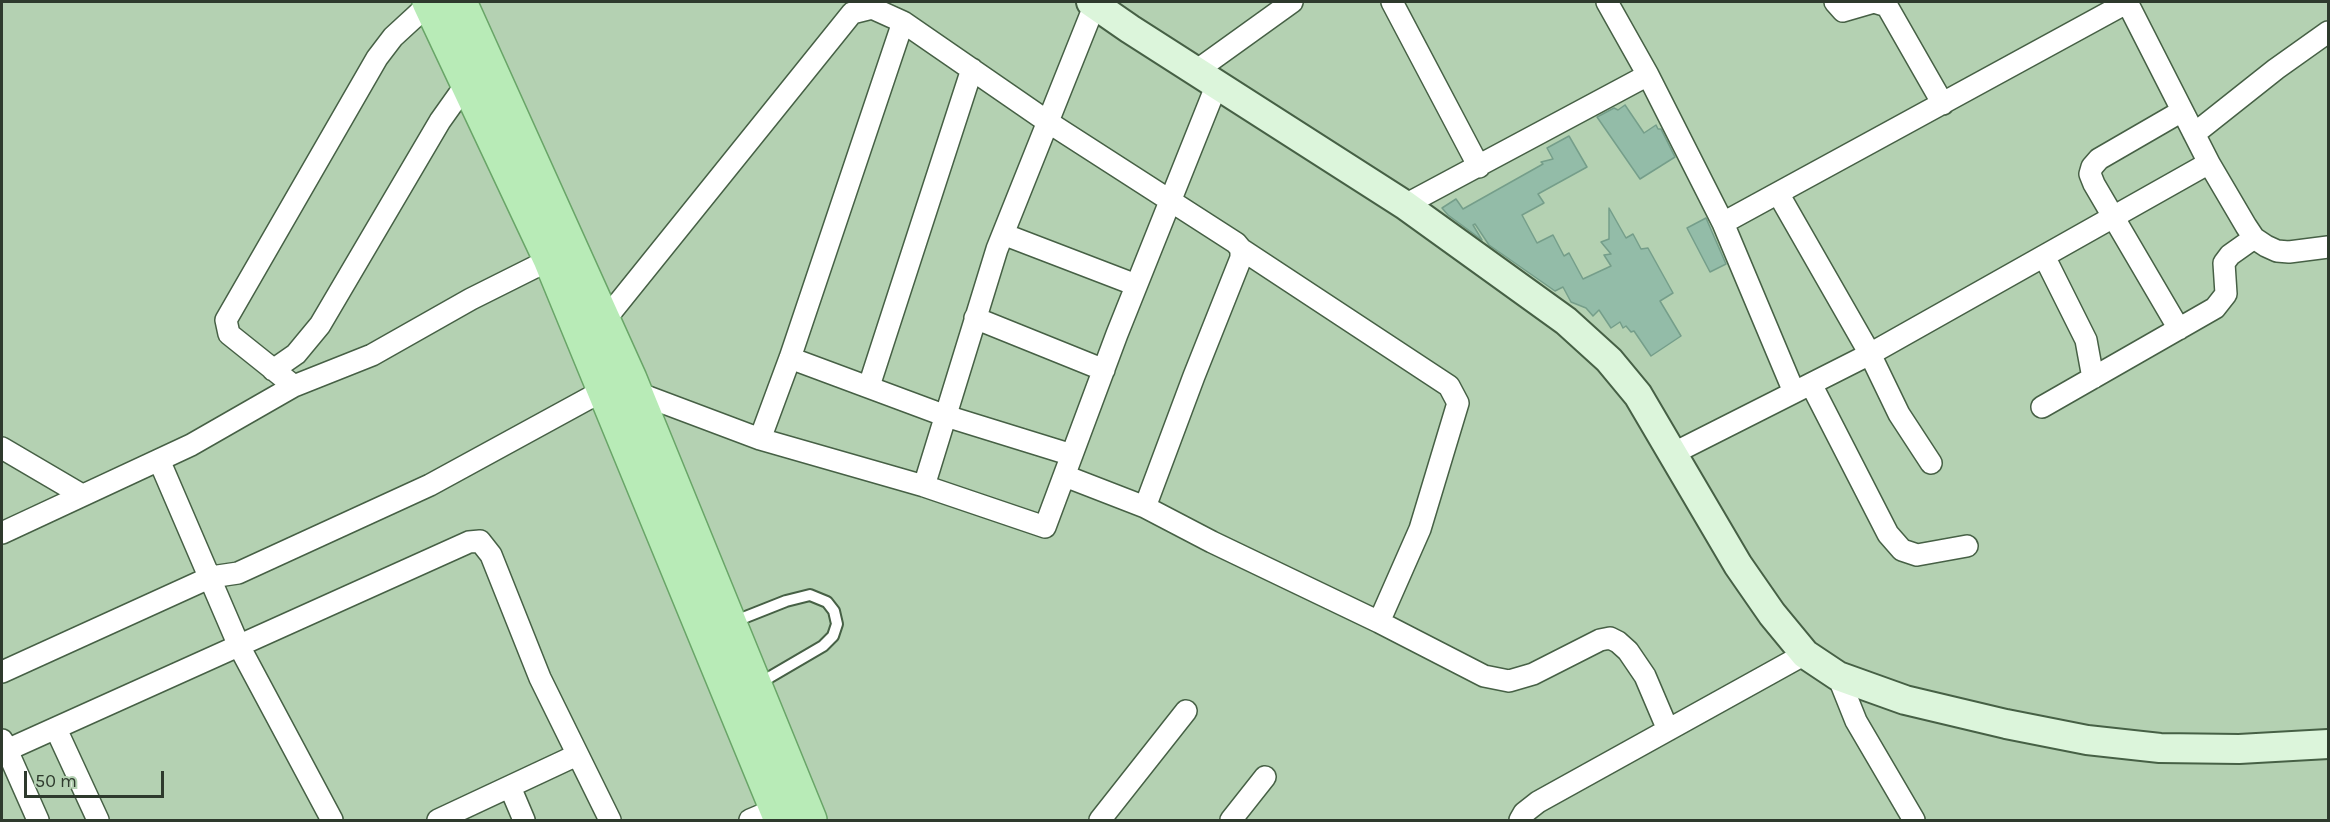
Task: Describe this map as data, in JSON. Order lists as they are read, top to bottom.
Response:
{
  "scale_bar": "50 m"
}
